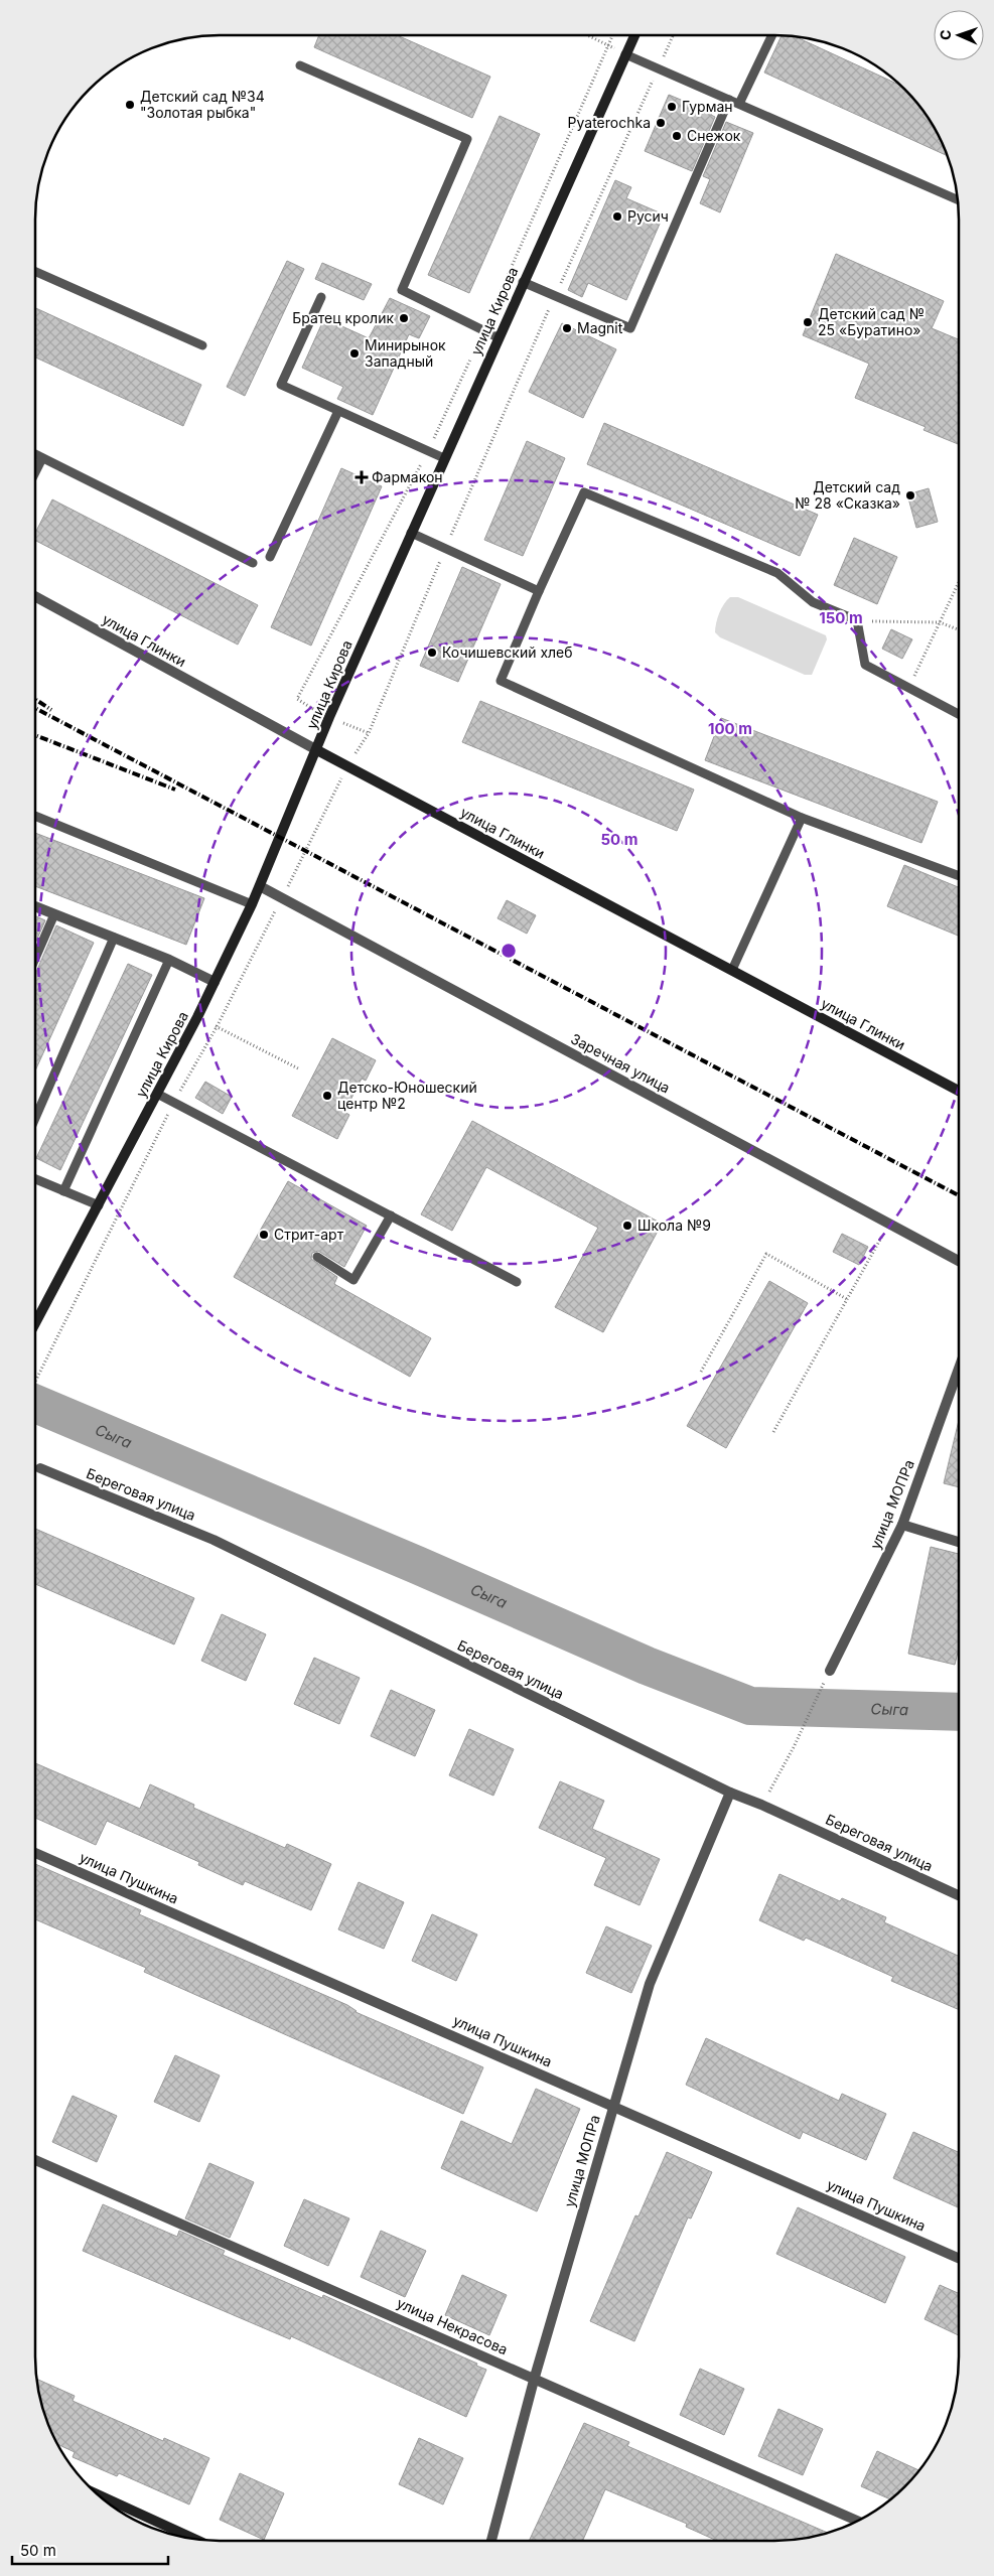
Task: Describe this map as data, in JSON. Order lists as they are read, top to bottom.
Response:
{
  "streets": {
    "main road": ["улица Кирова", "улица Глинки"],
    "street": [
      "Заречная улица",
      "Береговая улица",
      "улица МОПРа",
      "улица Пушкина",
      "улица Некрасова"
    ]
  },
  "crossings": [
    ["улица Кирова", "улица Глинки"],
    ["улица Кирова", "Заречная улица"],
    ["Береговая улица", "улица МОПРа"],
    ["улица МОПРа", "улица Пушкина"],
    ["улица МОПРа", "улица Некрасова"]
  ],
  "water": ["Сыга"],
  "places": {
    "other": [
      "Детский сад №34 \"Золотая рыбка\"",
      "Гурман",
      "Pyaterochka",
      "Снежок",
      "Русич",
      "Братец кролик",
      "Детский сад № 25 «Буратино»",
      "Magnit",
      "Минирынок Западный",
      "Детский сад № 28 «Сказка»",
      "Кочишевский хлеб",
      "Детско-Юношеский центр №2",
      "Школа №9",
      "Стрит-арт"
    ],
    "health": ["Фармакон"]
  },
  "scale_bar": "50 m",
  "north": "left",
  "rings": ["150 m", "100 m", "50 m"]
}
